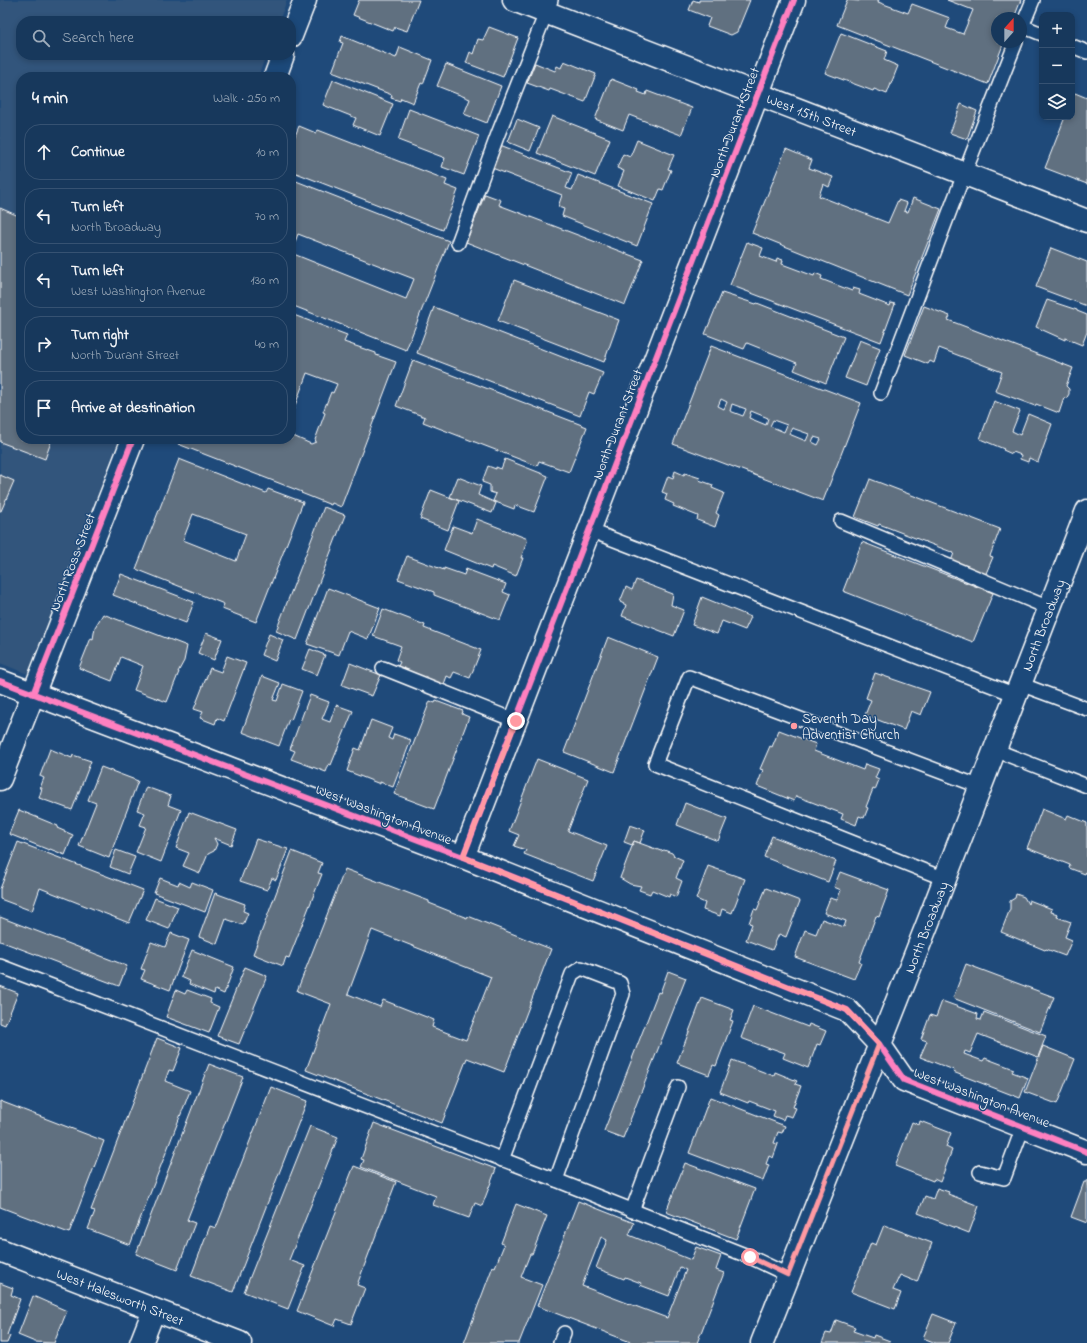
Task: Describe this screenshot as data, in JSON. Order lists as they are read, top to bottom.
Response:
{
  "streets": {
    "street": [
      "West 15th Street",
      "North Durant Street",
      "North Ross Street",
      "North Broadway",
      "West Washington Avenue",
      "West Halesworth Street"
    ]
  },
  "crossings": [
    ["West 15th Street", "North Durant Street"],
    ["North Durant Street", "West Washington Avenue"],
    ["North Ross Street", "West Washington Avenue"],
    ["North Broadway", "West Washington Avenue"]
  ],
  "places": ["Seventh Day Adventist Church"],
  "north": "top",
  "page": {
    "map_buttons": ["+", "−"],
    "search": "Search here",
    "heading": ["4 min", "Walk · 250 m"],
    "list": [
      ["Continue", "10 m"],
      ["Turn left", "North Broadway", "70 m"],
      ["Turn left", "West Washington Avenue", "130 m"],
      ["Turn right", "North Durant Street", "40 m"],
      "Arrive at destination"
    ]
  }
}
